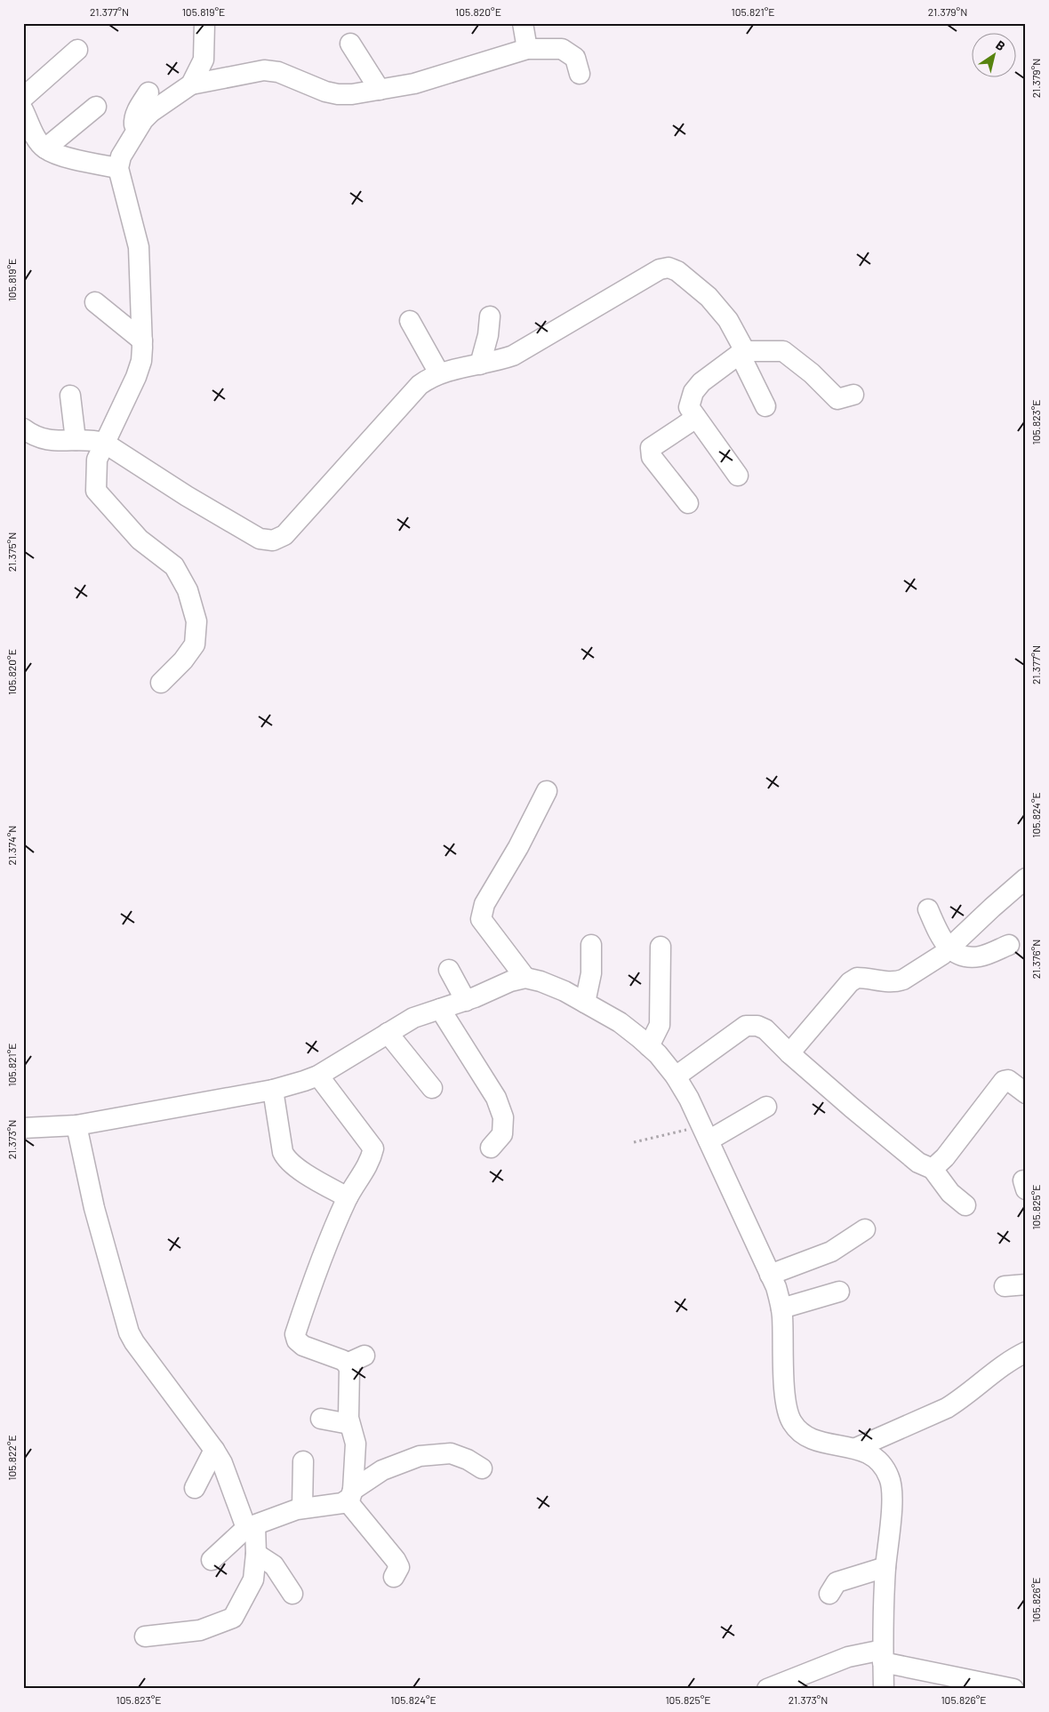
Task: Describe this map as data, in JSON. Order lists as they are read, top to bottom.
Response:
{
  "north": "top right",
  "coordinates": [
    "21.377°N",
    "105.819°E",
    "105.820°E",
    "105.821°E",
    "21.379°N",
    "105.823°E",
    "21.375°N",
    "105.824°E",
    "21.374°N",
    "21.376°N",
    "21.373°N",
    "105.825°E",
    "105.822°E",
    "105.826°E"
  ]
}
